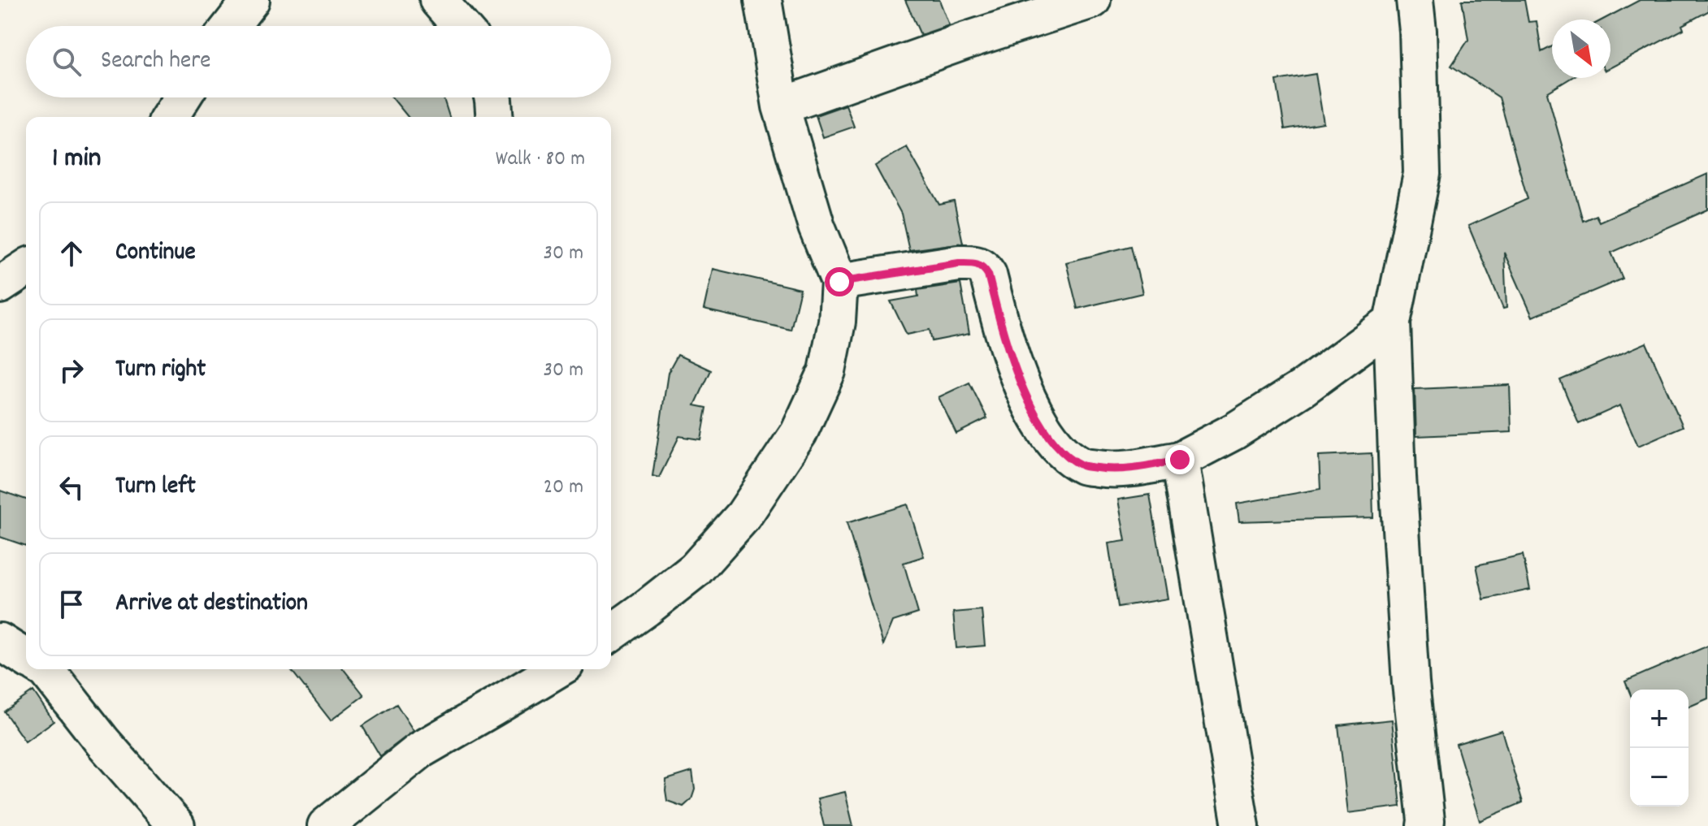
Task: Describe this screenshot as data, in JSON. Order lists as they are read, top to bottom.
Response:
{
  "north": "bottom right",
  "page": {
    "search": "Search here",
    "heading": ["1 min", "Walk · 80 m"],
    "list": [
      ["Continue", "30 m"],
      ["Turn right", "30 m"],
      ["Turn left", "20 m"],
      "Arrive at destination"
    ],
    "map_buttons": ["+", "−"]
  }
}
